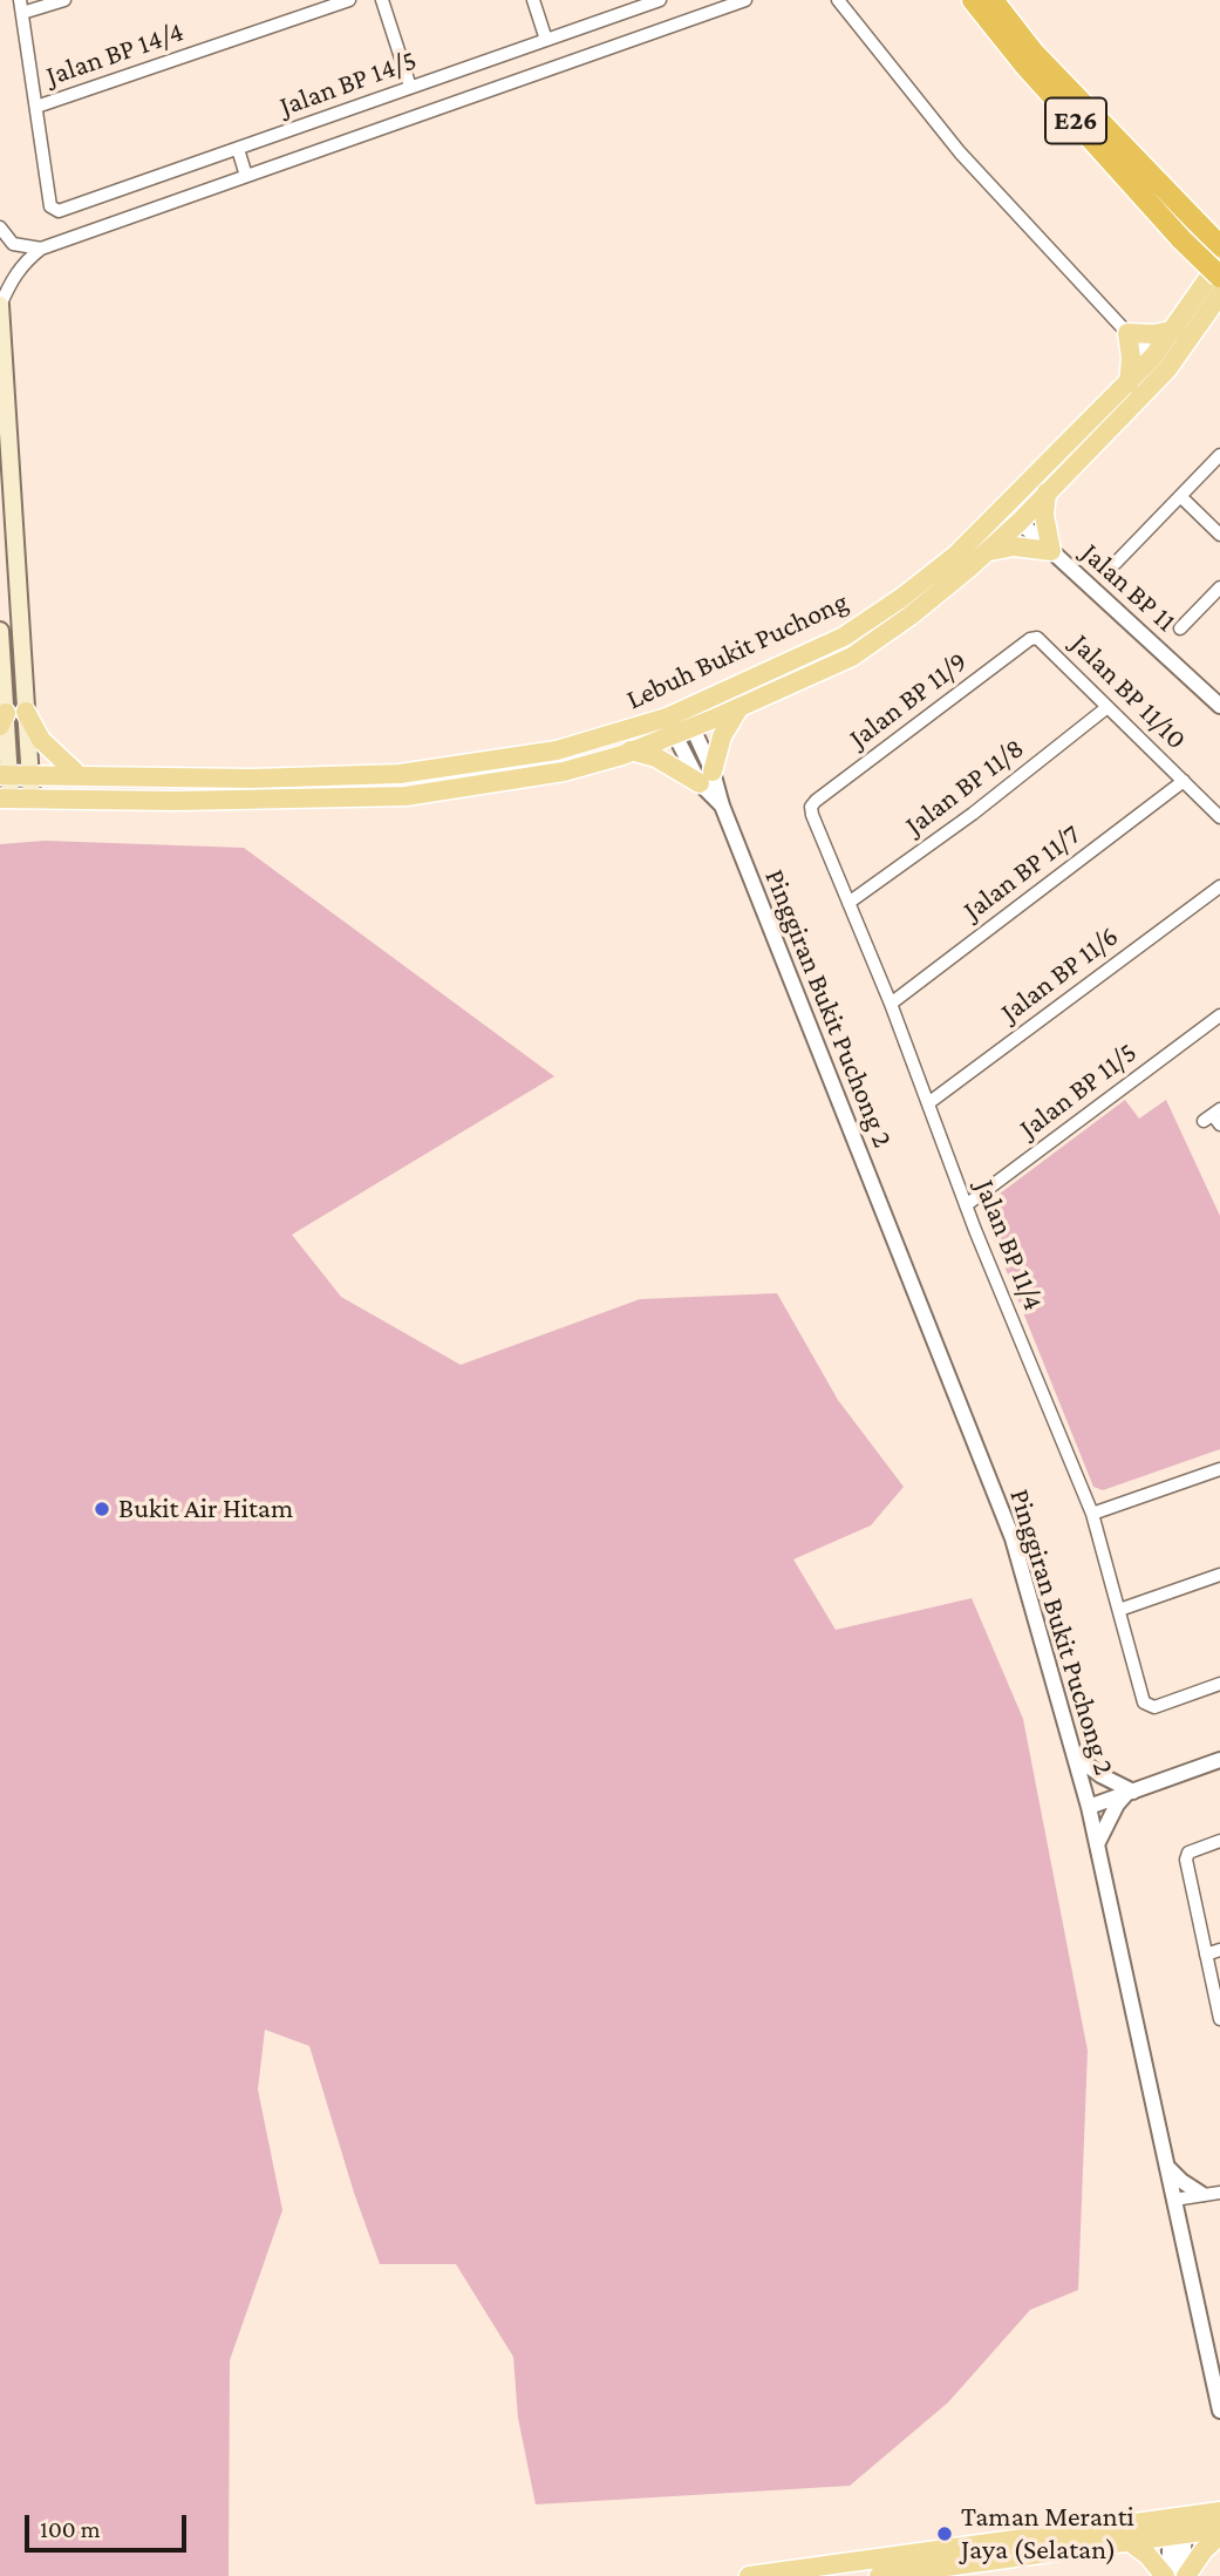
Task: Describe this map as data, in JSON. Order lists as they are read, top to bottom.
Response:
{
  "streets": {
    "highway": ["E26"],
    "main road": ["Lebuh Bukit Puchong"],
    "street": [
      "Jalan BP 14/4",
      "Jalan BP 14/5",
      "Jalan BP 11",
      "Jalan BP 11/10",
      "Jalan BP 11/9",
      "Jalan BP 11/8",
      "Jalan BP 11/7",
      "Jalan BP 11/6",
      "Pinggiran Bukit Puchong 2",
      "Jalan BP 11/5",
      "Jalan BP 11/4"
    ]
  },
  "crossings": [
    ["Jalan BP 14/4", "Jalan BP 14/5"],
    ["Jalan BP 11", "Lebuh Bukit Puchong"],
    ["Lebuh Bukit Puchong", "Pinggiran Bukit Puchong 2"],
    ["Jalan BP 11/10", "Jalan BP 11/9"],
    ["Jalan BP 11/10", "Jalan BP 11/8"],
    ["Jalan BP 11/10", "Jalan BP 11/7"],
    ["Jalan BP 11/9", "Jalan BP 11/4"],
    ["Jalan BP 11/8", "Jalan BP 11/4"],
    ["Jalan BP 11/7", "Jalan BP 11/4"],
    ["Jalan BP 11/6", "Jalan BP 11/4"],
    ["Jalan BP 11/5", "Jalan BP 11/4"]
  ],
  "places": ["Bukit Air Hitam", "Taman Meranti Jaya (Selatan)"],
  "scale_bar": "100 m"
}
